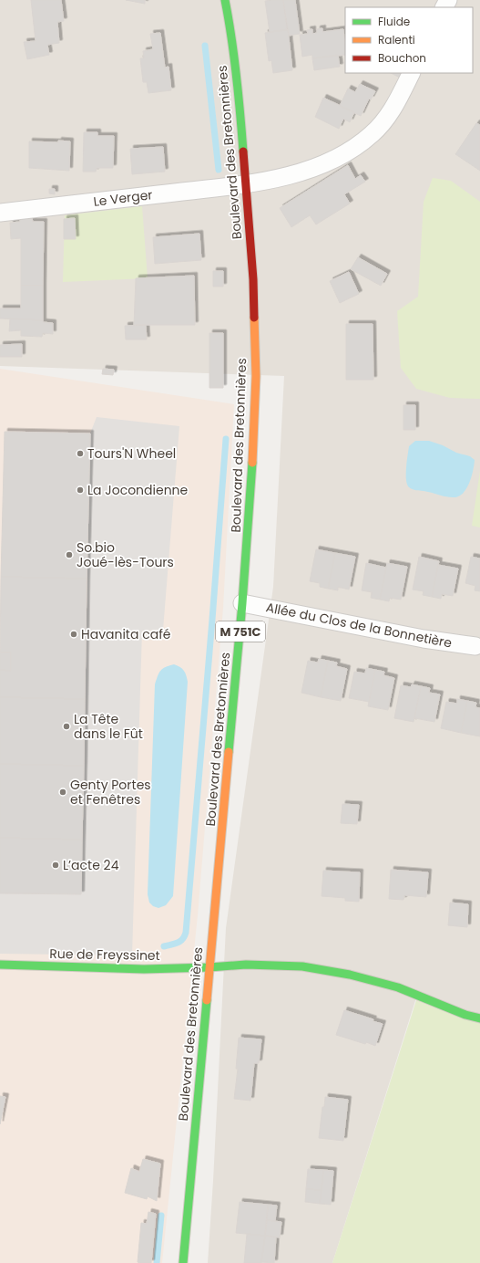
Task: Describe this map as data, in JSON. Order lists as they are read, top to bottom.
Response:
{
  "streets": {
    "main road": ["Boulevard des Bretonnières", "M 751C", "Rue de Freyssinet"],
    "street": ["Le Verger", "Allée du Clos de la Bonnetière"]
  },
  "crossings": [
    ["Boulevard des Bretonnières", "Le Verger"],
    ["Boulevard des Bretonnières", "Allée du Clos de la Bonnetière"],
    ["Boulevard des Bretonnières", "Rue de Freyssinet"]
  ],
  "places": [
    "Tours'N Wheel",
    "La Jocondienne",
    "So.bio Joué-lès-Tours",
    "Havanita café",
    "La Tête dans le Fût",
    "Genty Portes et Fenêtres",
    "L’acte 24"
  ],
  "legend": ["Fluide", "Ralenti", "Bouchon"]
}
